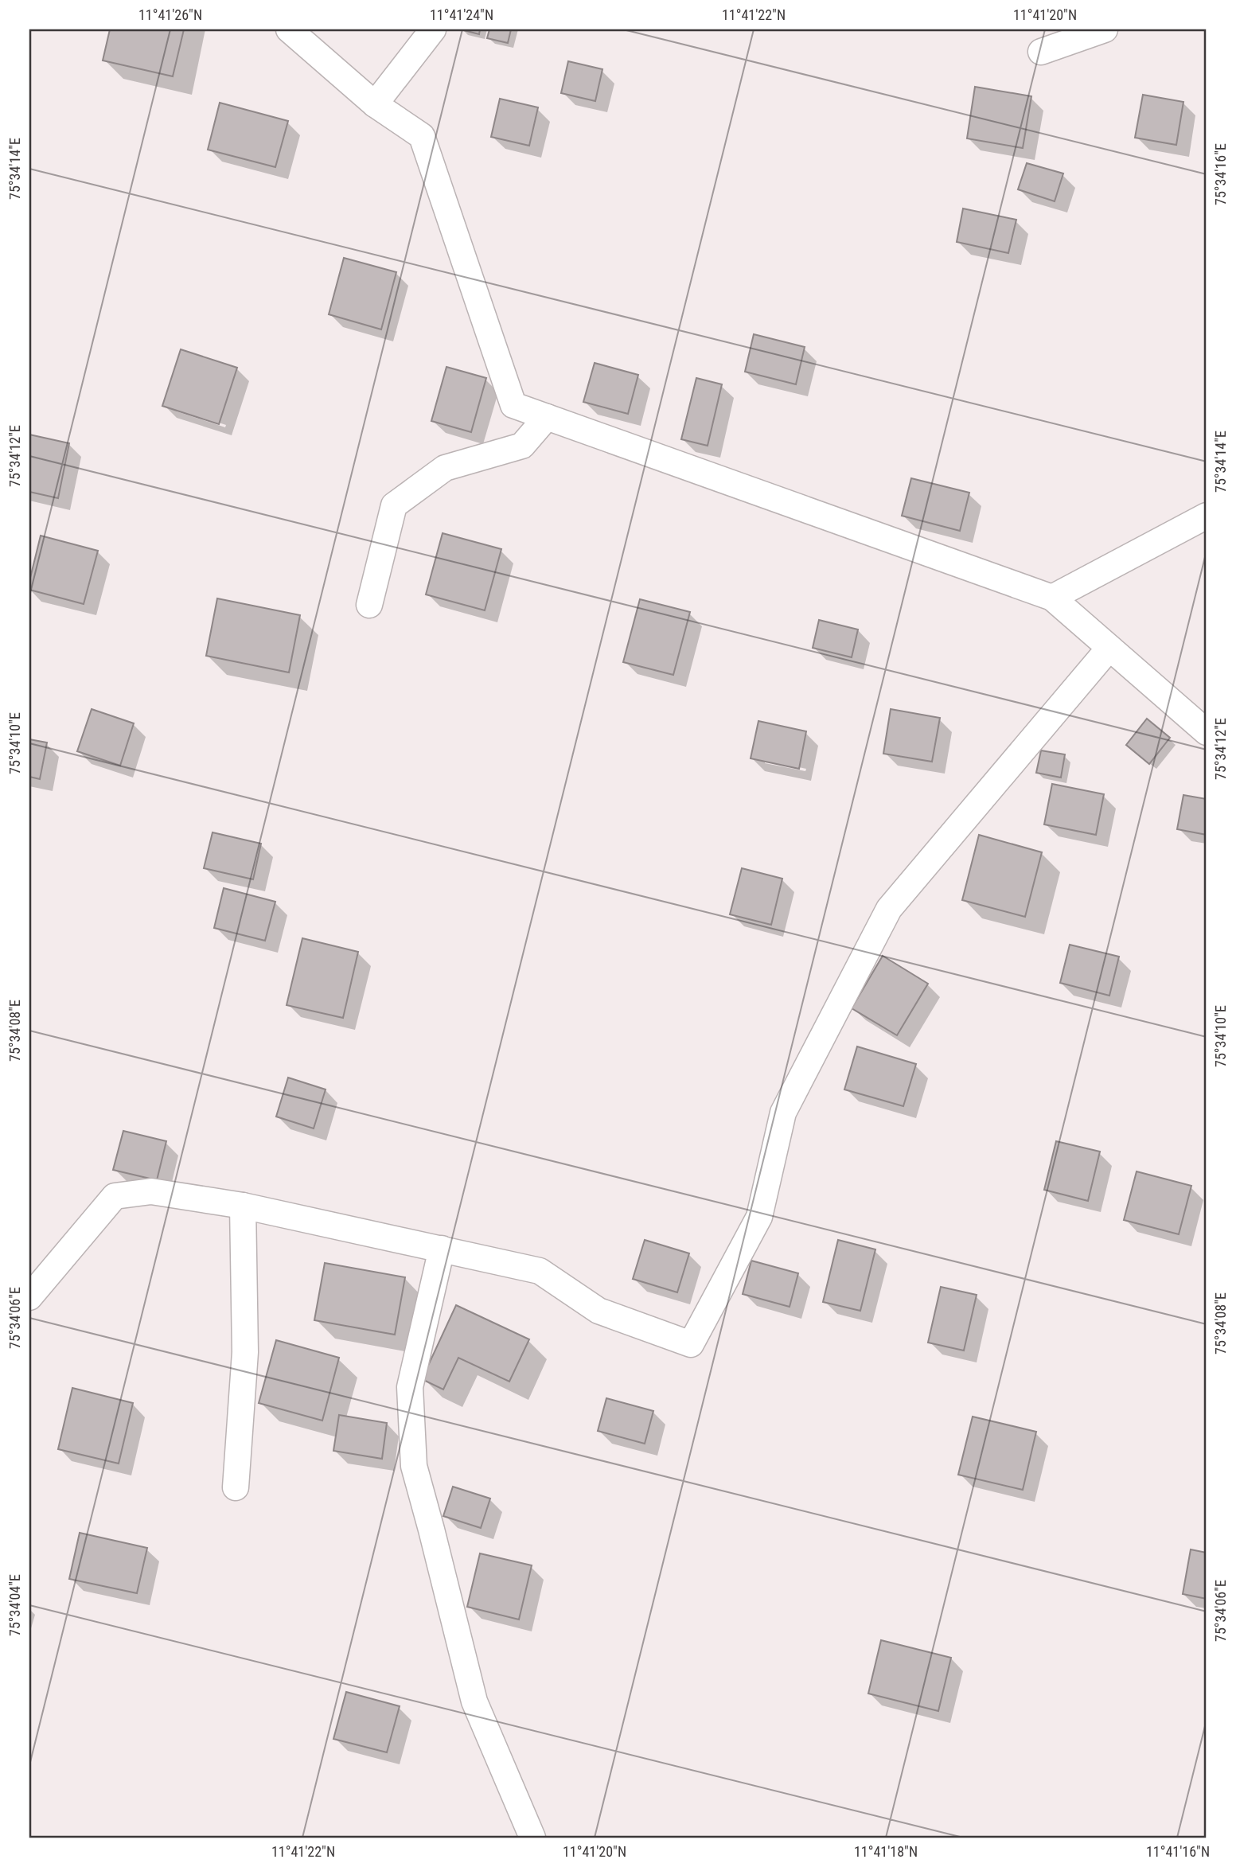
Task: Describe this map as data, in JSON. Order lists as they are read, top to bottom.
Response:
{
  "coordinates": [
    "11°41'26\"N",
    "11°41'24\"N",
    "11°41'22\"N",
    "11°41'20\"N",
    "75°34'14\"E",
    "75°34'16\"E",
    "75°34'12\"E",
    "75°34'10\"E",
    "75°34'08\"E",
    "75°34'06\"E",
    "75°34'04\"E",
    "11°41'18\"N",
    "11°41'16\"N"
  ]
}
